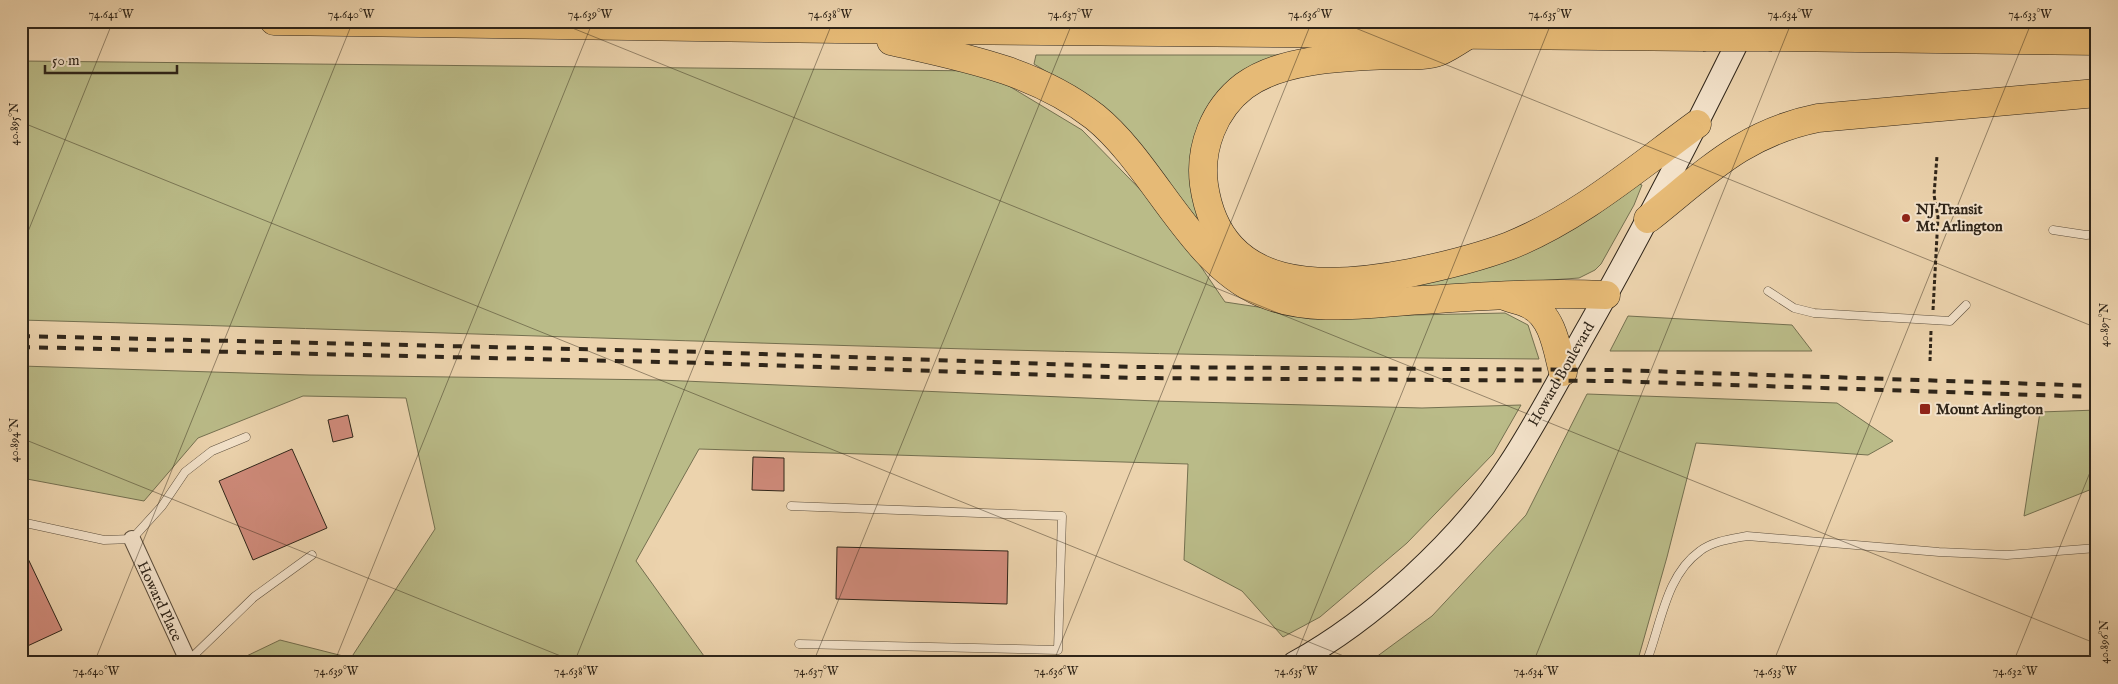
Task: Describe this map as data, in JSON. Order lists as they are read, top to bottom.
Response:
{
  "streets": {
    "main road": ["Howard Boulevard"],
    "street": ["Howard Place"]
  },
  "places": {
    "other": ["NJ Transit Mt. Arlington"],
    "transit": ["Mount Arlington"]
  },
  "scale_bar": "50 m",
  "coordinates": [
    "74.641°W",
    "74.640°W",
    "74.639°W",
    "74.638°W",
    "74.637°W",
    "74.636°W",
    "74.635°W",
    "74.634°W",
    "74.633°W",
    "40.895°N",
    "40.897°N",
    "40.894°N",
    "40.896°N",
    "74.632°W"
  ]
}
